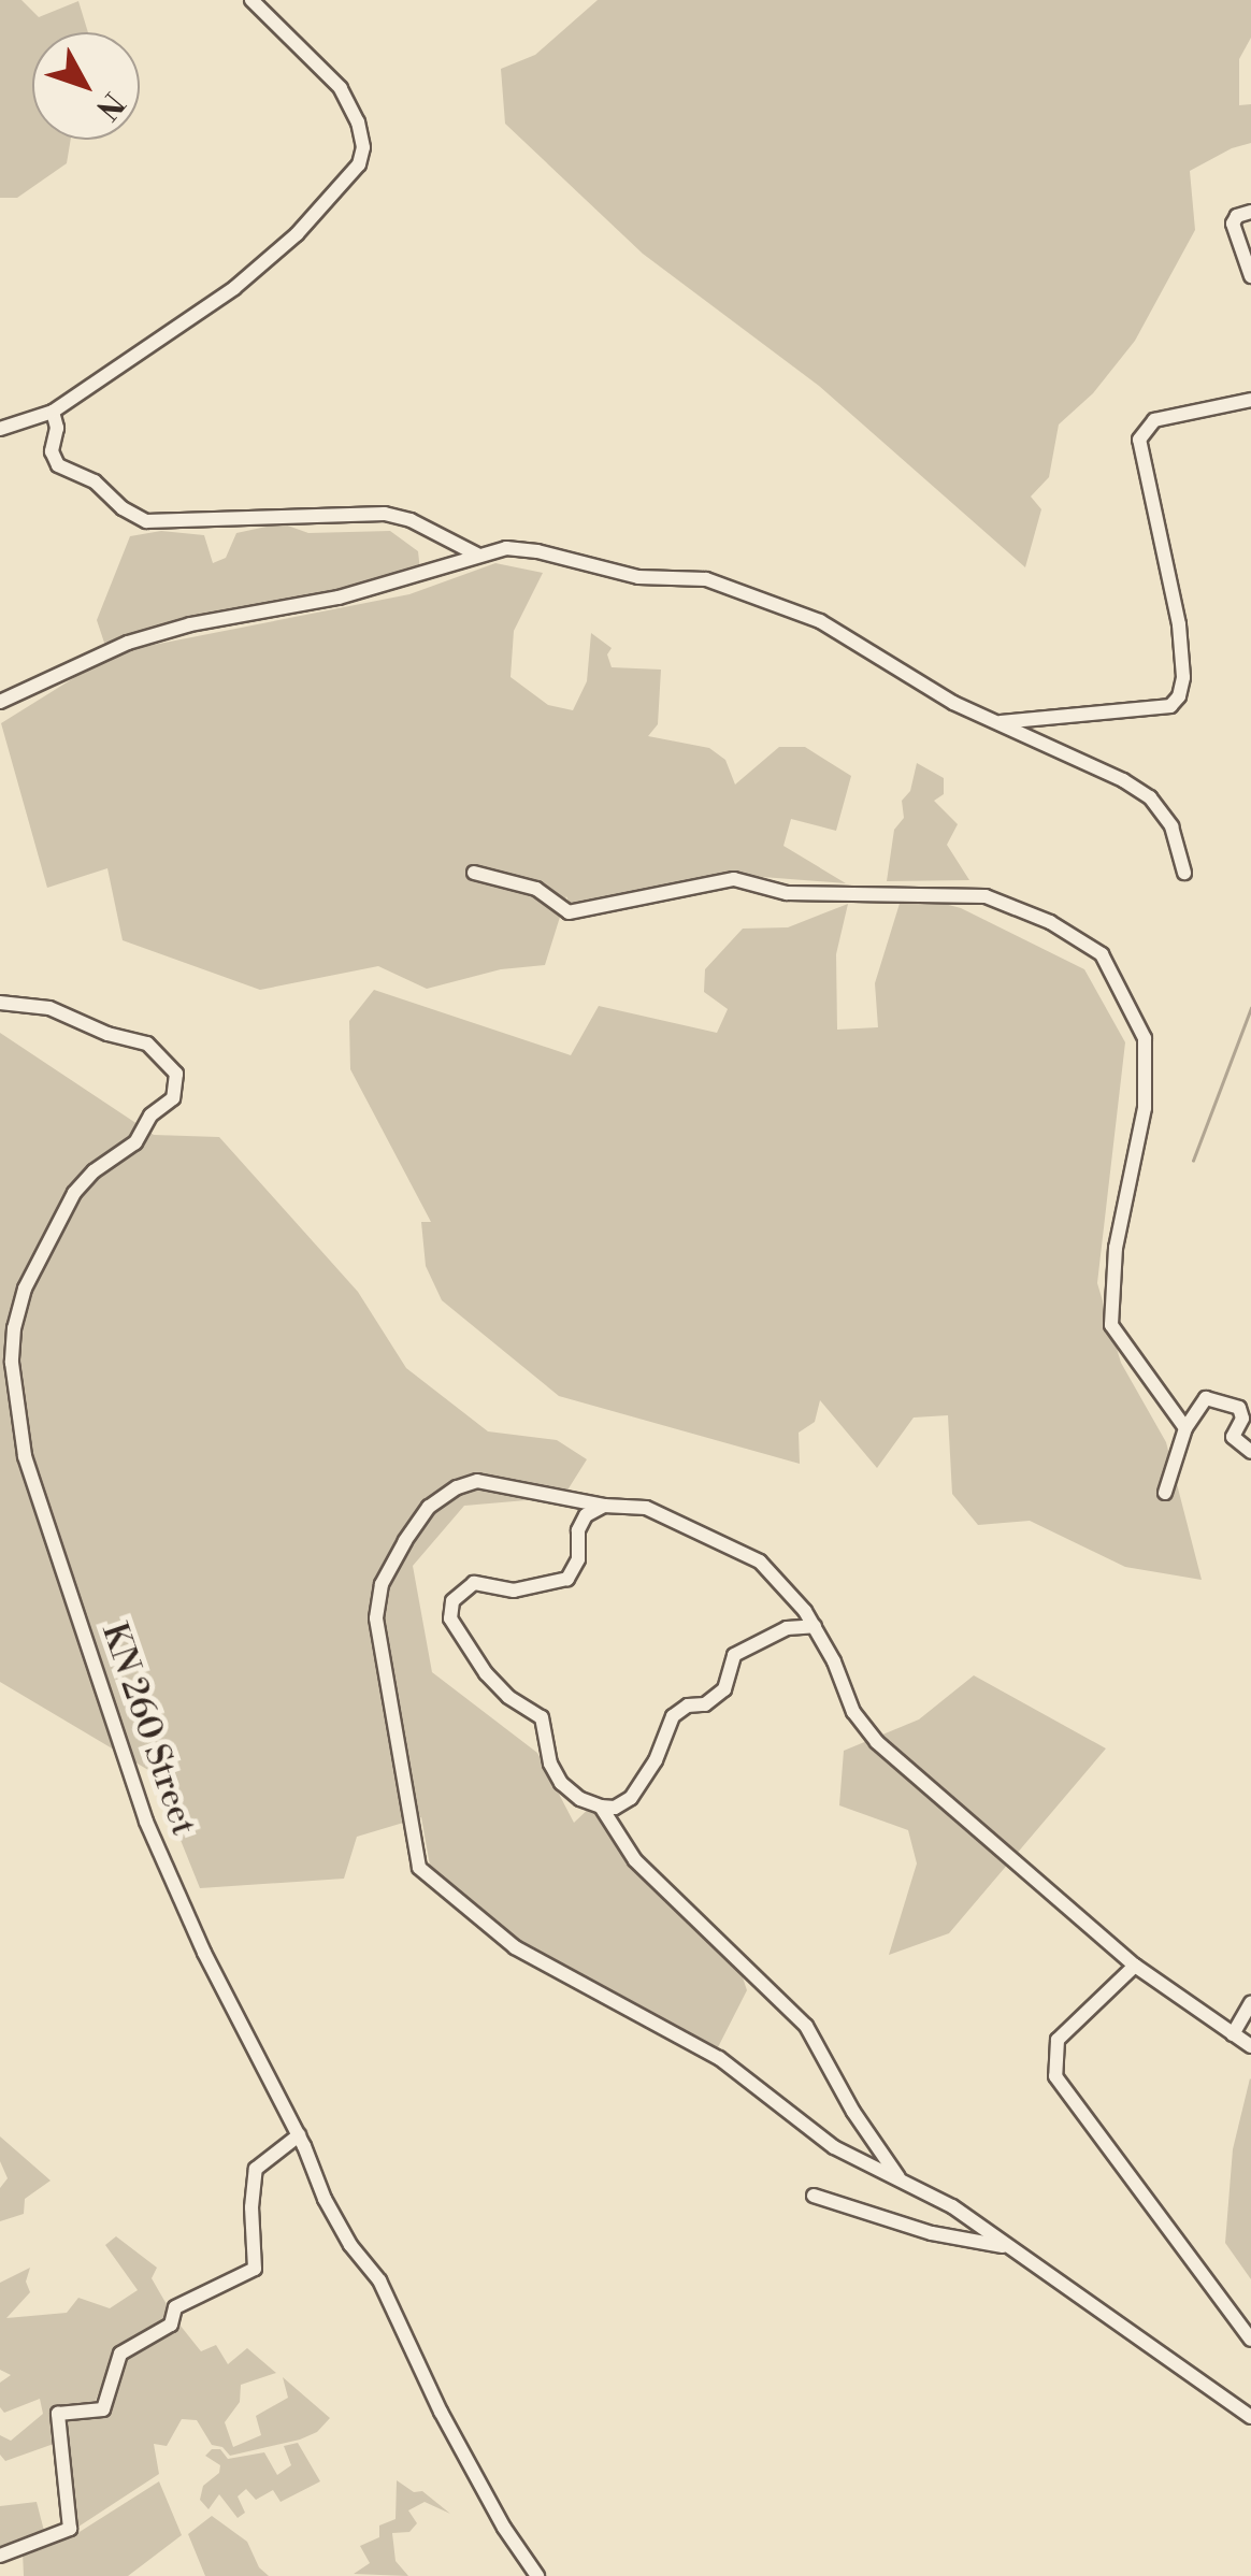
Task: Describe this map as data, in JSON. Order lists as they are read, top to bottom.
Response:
{
  "streets": {
    "street": ["KN 260 Street"]
  },
  "north": "bottom right"
}
